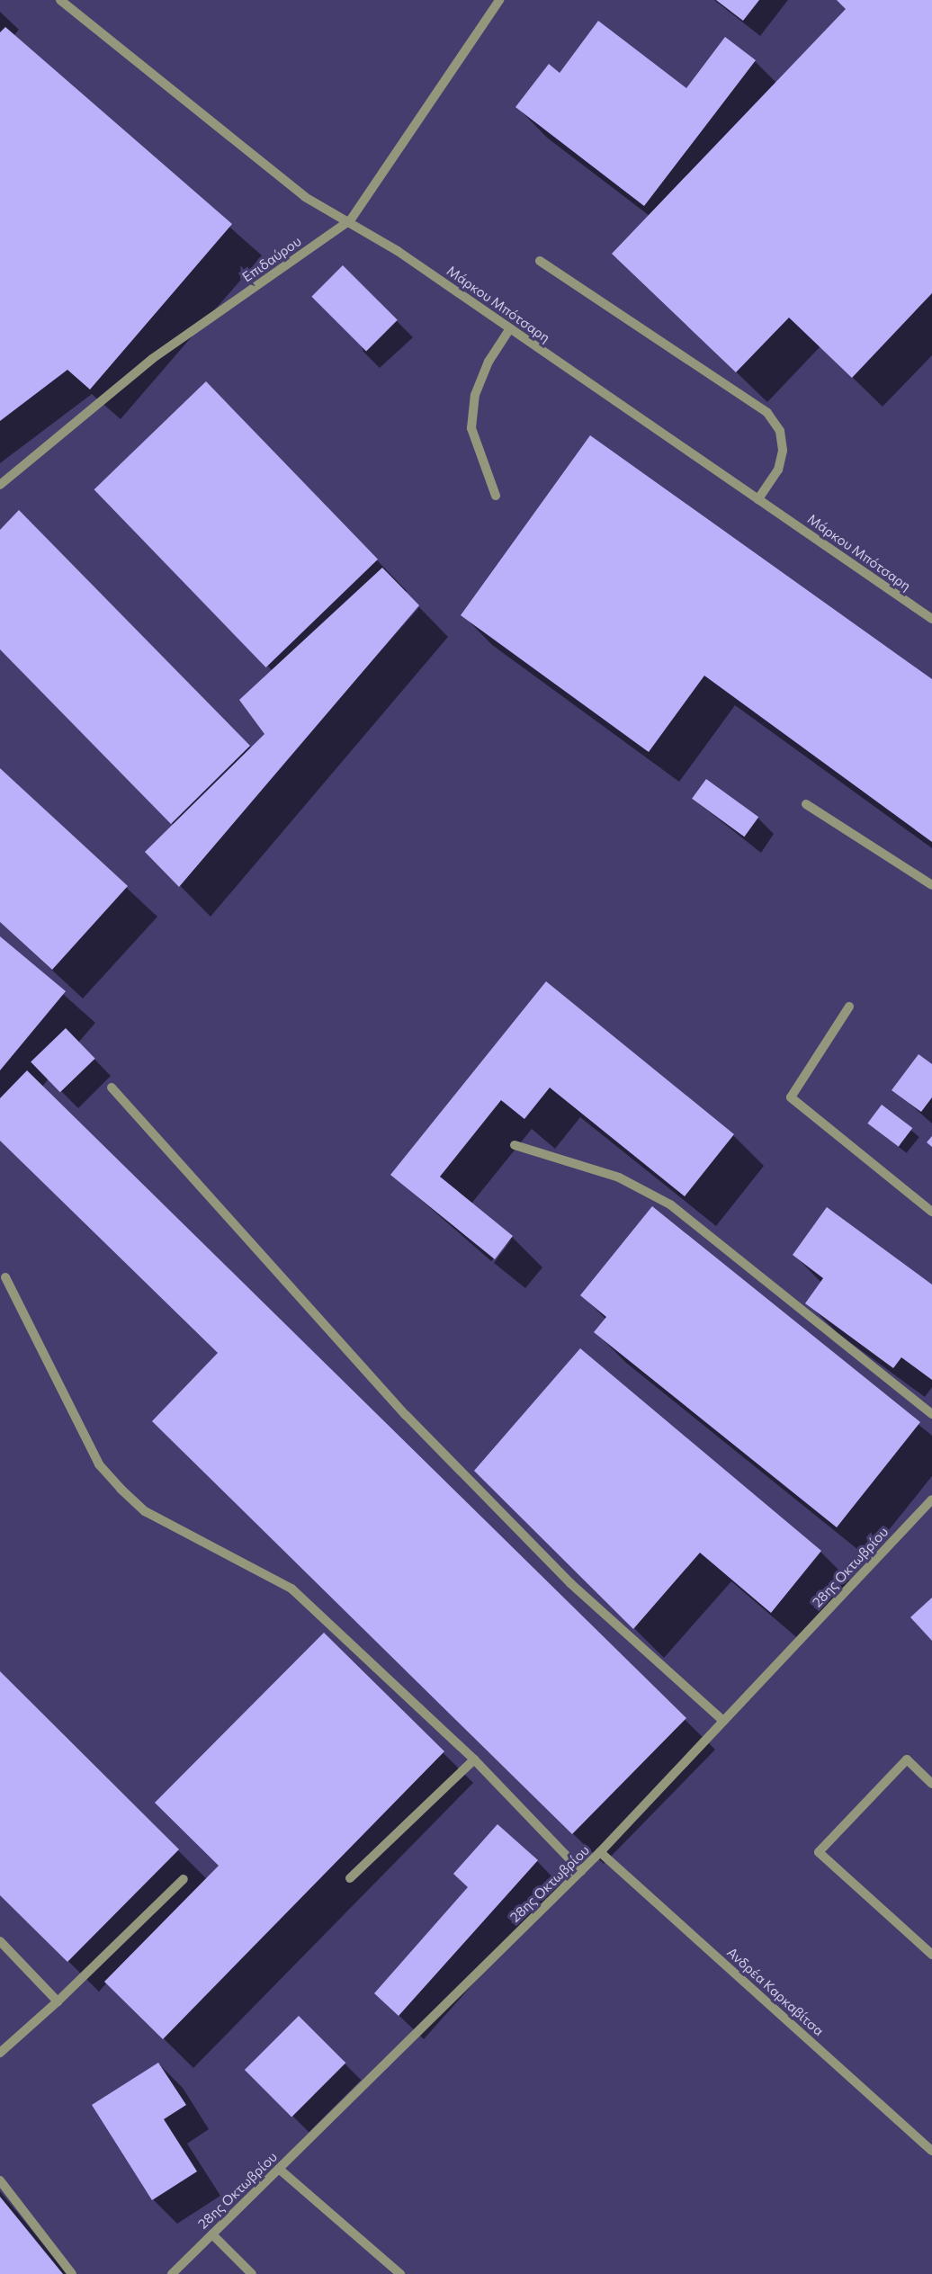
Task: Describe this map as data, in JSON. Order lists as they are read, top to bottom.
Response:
{
  "streets": {
    "street": [
      "Επιδαύρου",
      "Μάρκου Μπότσαρη",
      "28ης Οκτωβρίου",
      "Ανδρέα Καρκαβίτσα"
    ]
  },
  "crossings": [
    ["Επιδαύρου", "Μάρκου Μπότσαρη"],
    ["28ης Οκτωβρίου", "Ανδρέα Καρκαβίτσα"]
  ]
}
